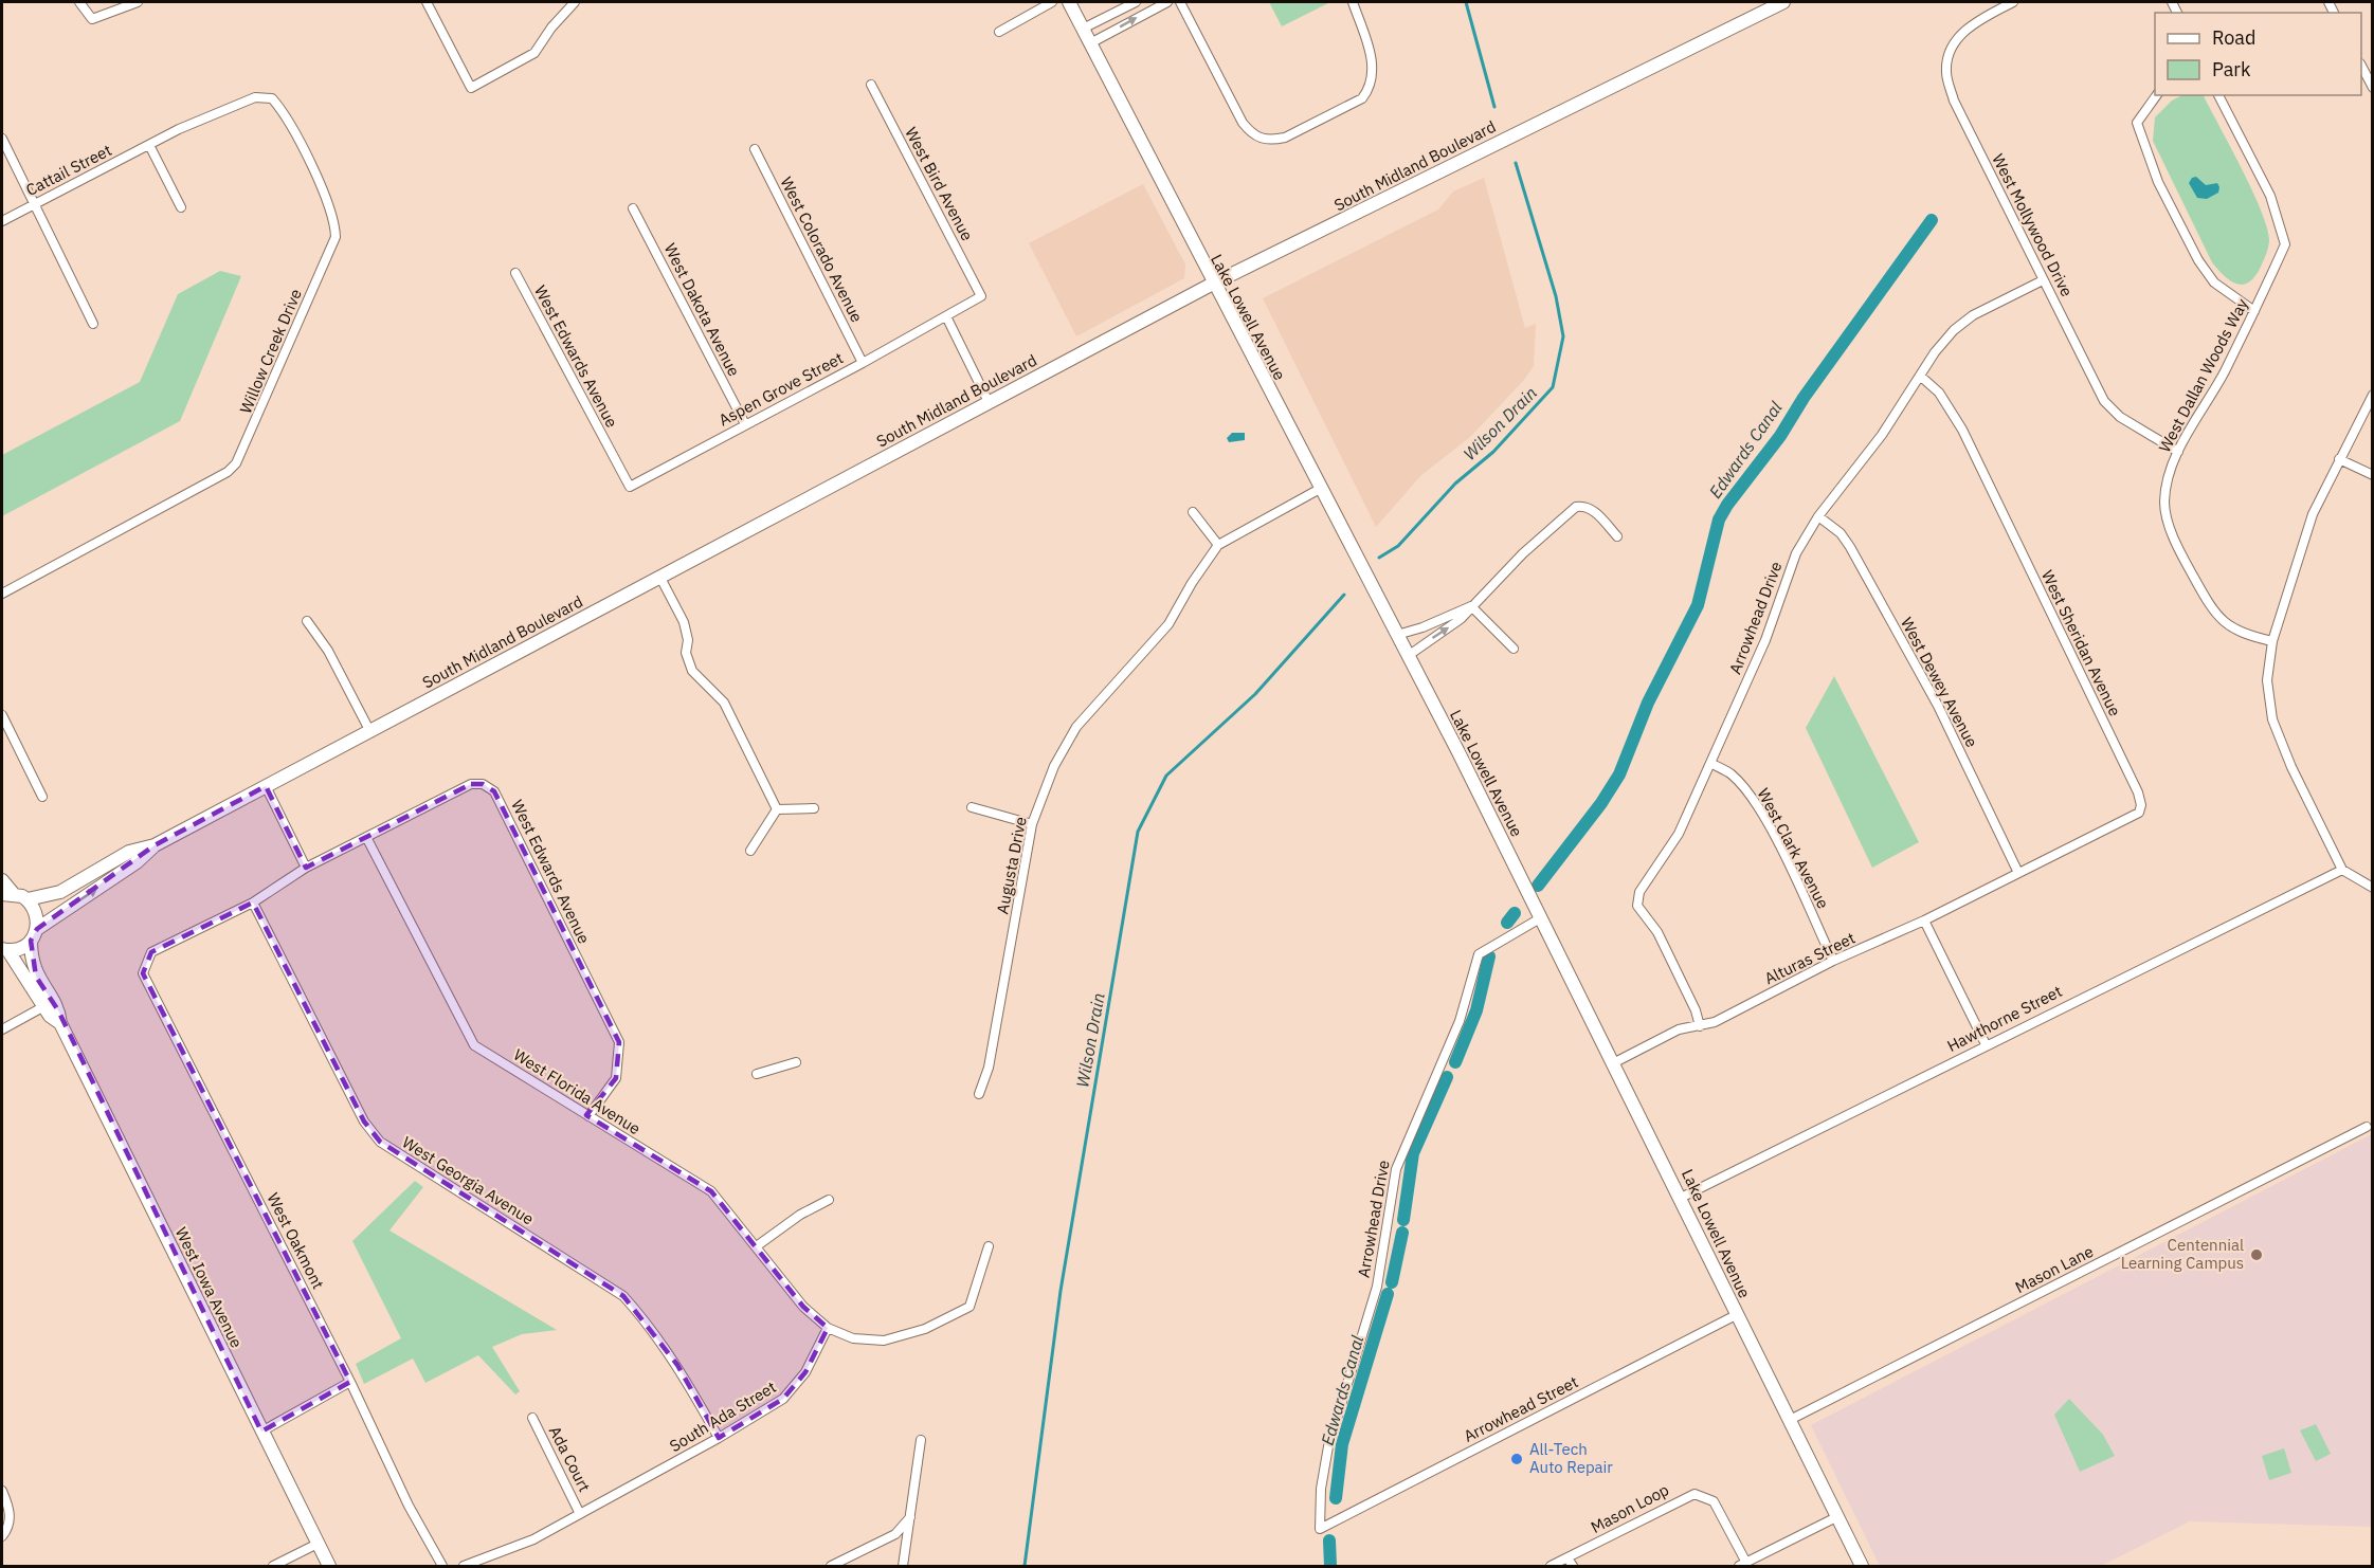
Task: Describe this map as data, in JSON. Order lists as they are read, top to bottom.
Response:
{
  "streets": {
    "main road": ["South Midland Boulevard", "Lake Lowell Avenue", "West Iowa Avenue"],
    "street": [
      "Cattail Street",
      "West Bird Avenue",
      "West Mollywood Drive",
      "West Colorado Avenue",
      "West Dakota Avenue",
      "Willow Creek Drive",
      "West Edwards Avenue",
      "West Dallan Woods Way",
      "Aspen Grove Street",
      "Arrowhead Drive",
      "West Sheridan Avenue",
      "West Dewey Avenue",
      "West Clark Avenue",
      "Augusta Drive",
      "Alturas Street",
      "Hawthorne Street",
      "West Florida Avenue",
      "West Georgia Avenue",
      "West Oakmont",
      "Mason Lane",
      "Arrowhead Street",
      "South Ada Street",
      "Ada Court",
      "Mason Loop"
    ]
  },
  "crossings": [
    ["South Midland Boulevard", "Lake Lowell Avenue"],
    ["South Midland Boulevard", "West Iowa Avenue"],
    ["Cattail Street", "Willow Creek Drive"],
    ["West Bird Avenue", "Aspen Grove Street"],
    ["West Mollywood Drive", "West Dallan Woods Way"],
    ["West Mollywood Drive", "Arrowhead Drive"],
    ["West Colorado Avenue", "Aspen Grove Street"],
    ["West Dakota Avenue", "Aspen Grove Street"],
    ["Lake Lowell Avenue", "Arrowhead Drive"],
    ["Lake Lowell Avenue", "Augusta Drive"],
    ["Lake Lowell Avenue", "Alturas Street"],
    ["Lake Lowell Avenue", "Hawthorne Street"],
    ["Lake Lowell Avenue", "Mason Lane"],
    ["Lake Lowell Avenue", "Arrowhead Street"],
    ["West Edwards Avenue", "Aspen Grove Street"],
    ["West Edwards Avenue", "West Florida Avenue"],
    ["West Edwards Avenue", "West Georgia Avenue"],
    ["West Edwards Avenue", "West Oakmont"],
    ["Arrowhead Drive", "West Sheridan Avenue"],
    ["Arrowhead Drive", "West Dewey Avenue"],
    ["Arrowhead Drive", "West Clark Avenue"],
    ["Arrowhead Drive", "Alturas Street"],
    ["Arrowhead Drive", "Arrowhead Street"],
    ["West Sheridan Avenue", "West Dewey Avenue"],
    ["West Sheridan Avenue", "Alturas Street"],
    ["West Dewey Avenue", "Alturas Street"],
    ["West Clark Avenue", "Alturas Street"],
    ["West Florida Avenue", "South Ada Street"],
    ["West Georgia Avenue", "South Ada Street"],
    ["South Ada Street", "Ada Court"]
  ],
  "water": ["Wilson Drain", "Edwards Canal"],
  "places": ["Centennial Learning Campus", "All-Tech Auto Repair"],
  "legend": ["Road", "Park"]
}
